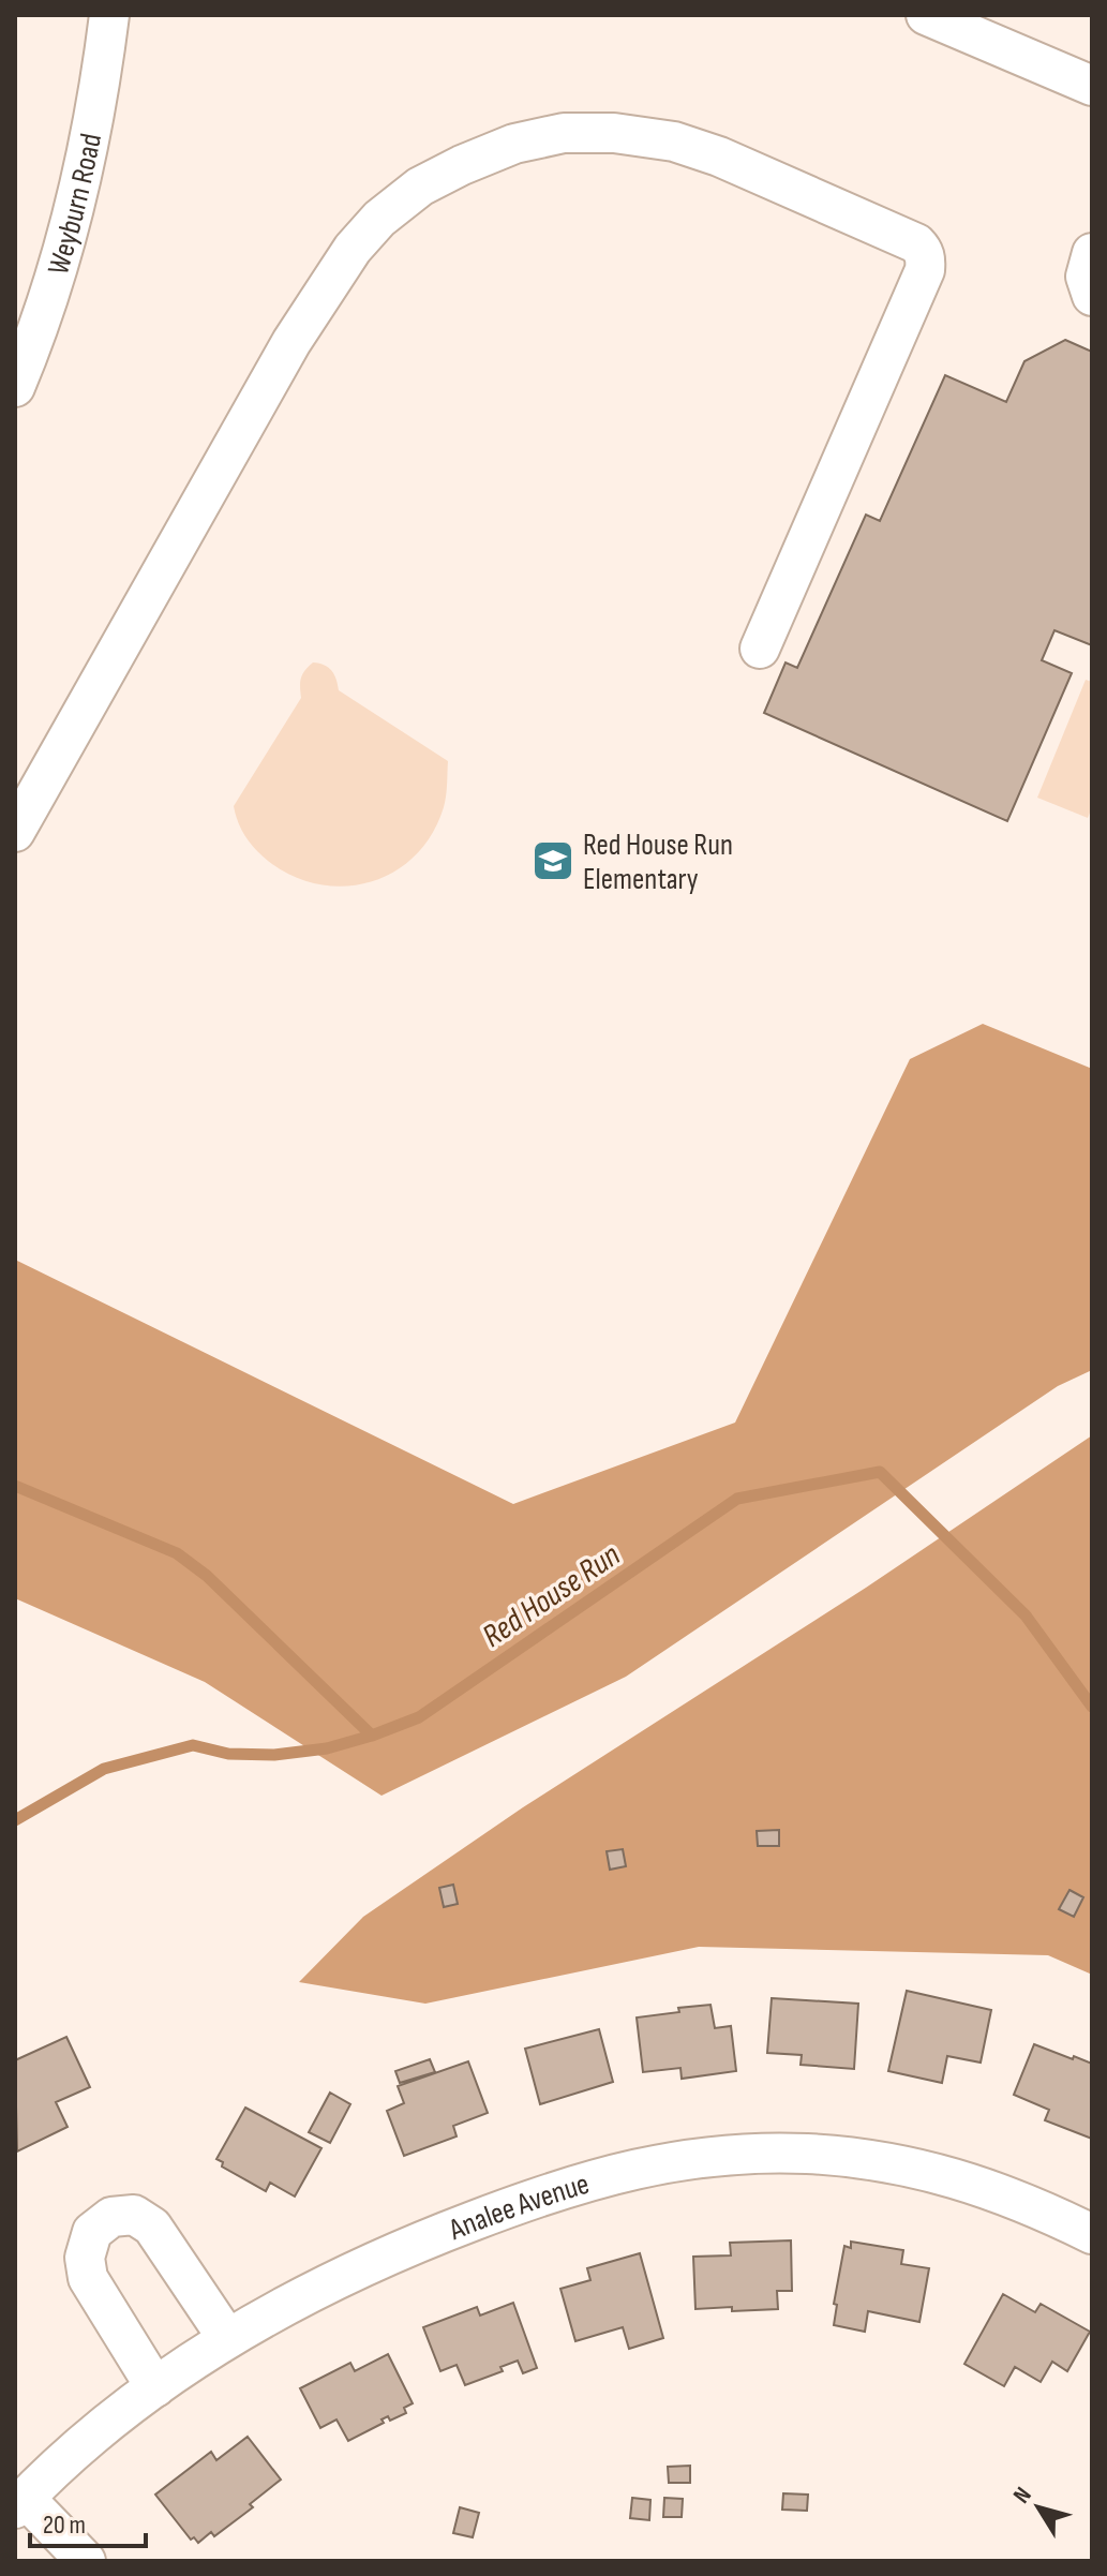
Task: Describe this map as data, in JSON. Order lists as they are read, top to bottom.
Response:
{
  "streets": {
    "street": ["Weyburn Road", "Analee Avenue"]
  },
  "water": ["Red House Run"],
  "places": {
    "school or university": ["Red House Run Elementary"]
  },
  "scale_bar": "20 m",
  "north": "top left"
}
